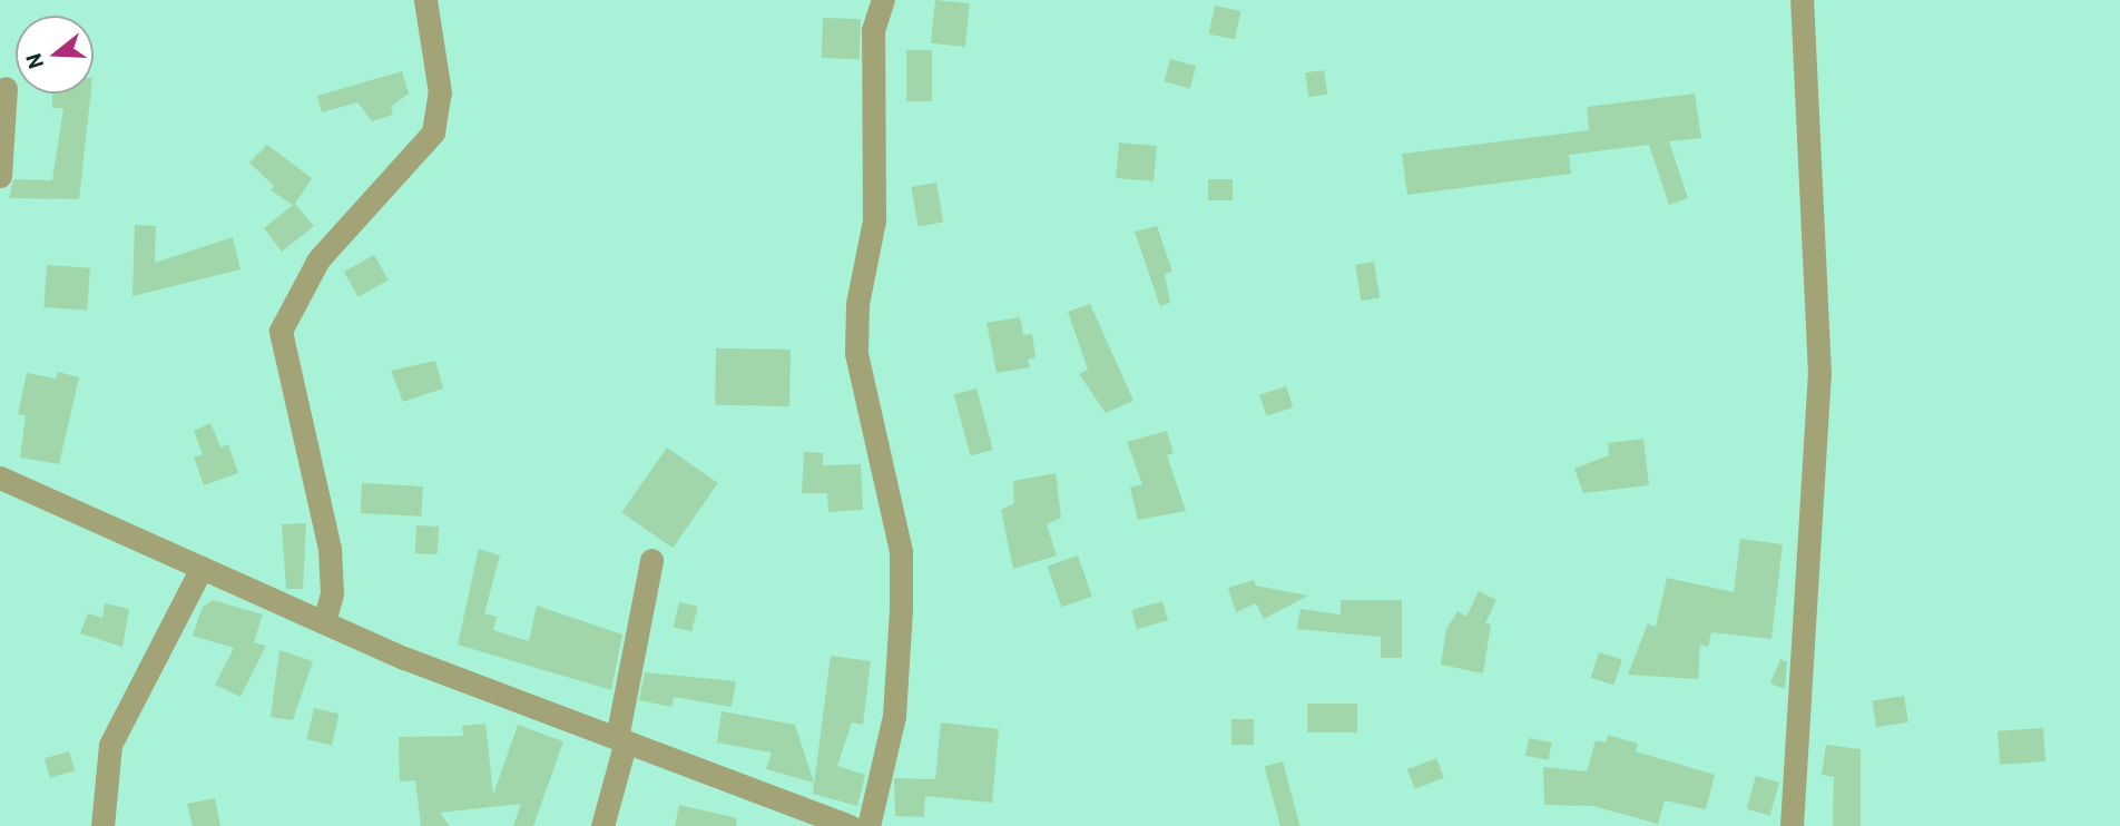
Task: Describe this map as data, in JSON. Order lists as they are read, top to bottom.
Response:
{
  "north": "left"
}
